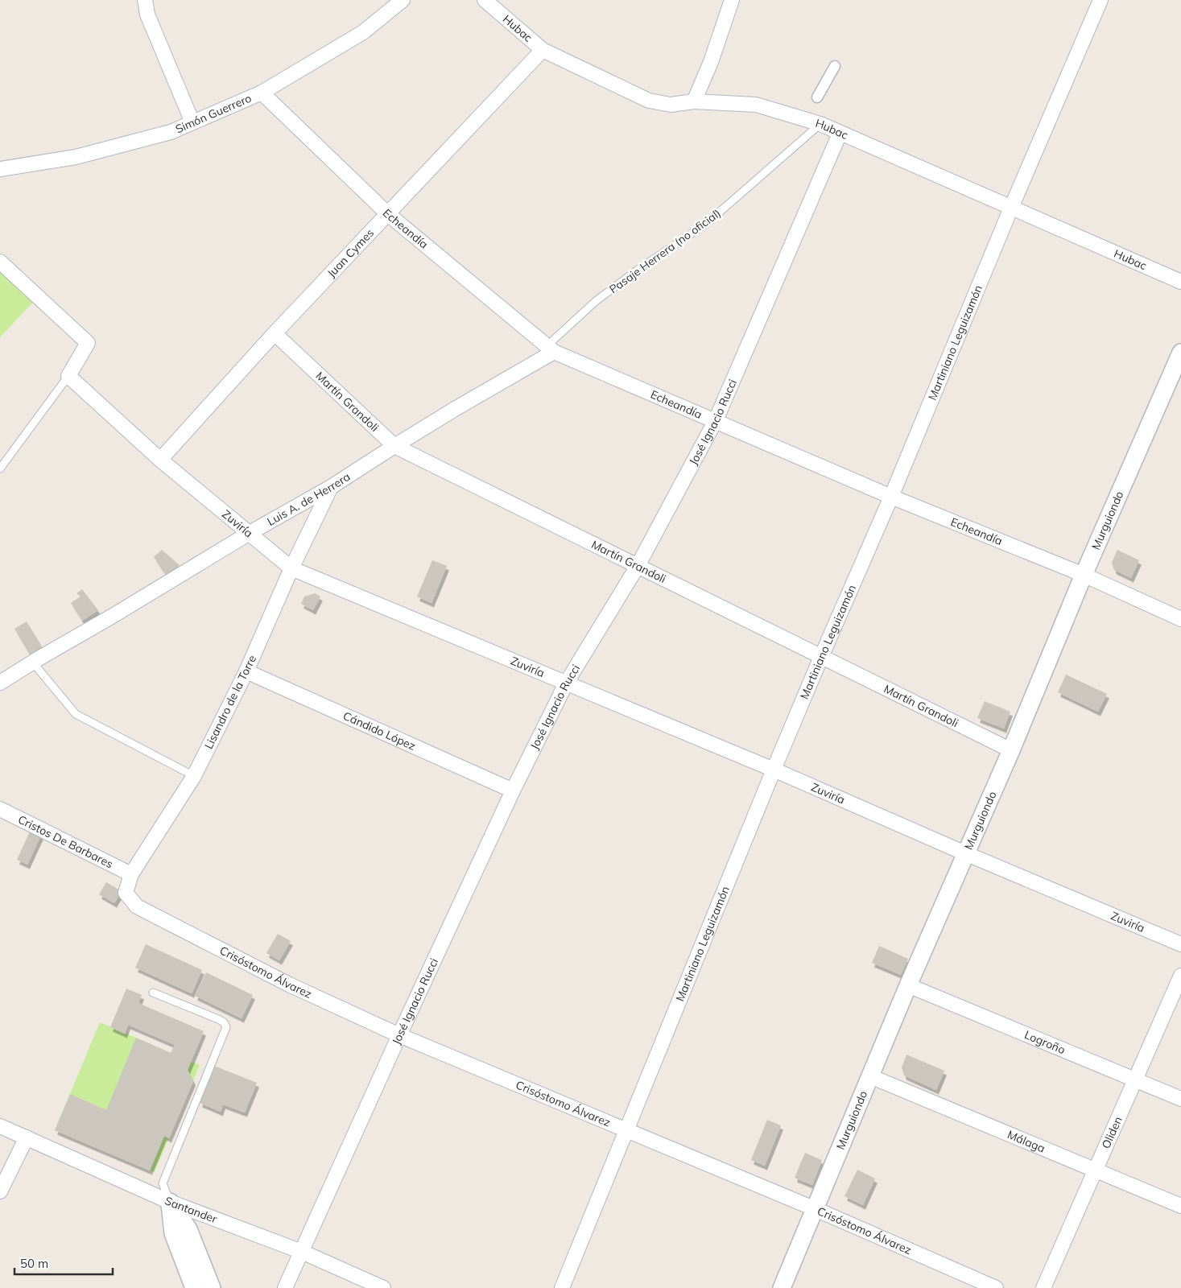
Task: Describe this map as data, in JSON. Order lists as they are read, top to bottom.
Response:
{
  "streets": {
    "street": [
      "Hubac",
      "Simón Guerrero",
      "Echeandía",
      "Juan Cymes",
      "Martiniano Leguizamón",
      "Martín Grandoli",
      "José Ignacio Rucci",
      "Luis A. de Herrera",
      "Murguiondo",
      "Zuviría",
      "Lisandro de la Torre",
      "Cándido López",
      "Cristos De Barbares",
      "Crisóstomo Álvarez",
      "Logroño",
      "Oliden",
      "Málaga",
      "Santander"
    ],
    "lane": ["Pasaje Herrera (no oficial)"]
  },
  "crossings": [
    ["Hubac", "Pasaje Herrera (no oficial)"],
    ["Hubac", "Juan Cymes"],
    ["Hubac", "Martiniano Leguizamón"],
    ["Hubac", "José Ignacio Rucci"],
    ["Simón Guerrero", "Echeandía"],
    ["Echeandía", "Pasaje Herrera (no oficial)"],
    ["Echeandía", "Juan Cymes"],
    ["Echeandía", "Martiniano Leguizamón"],
    ["Echeandía", "José Ignacio Rucci"],
    ["Echeandía", "Luis A. de Herrera"],
    ["Echeandía", "Murguiondo"],
    ["Pasaje Herrera (no oficial)", "Luis A. de Herrera"],
    ["Juan Cymes", "Martín Grandoli"],
    ["Juan Cymes", "Zuviría"],
    ["Martiniano Leguizamón", "Martín Grandoli"],
    ["Martiniano Leguizamón", "Zuviría"],
    ["Martiniano Leguizamón", "Crisóstomo Álvarez"],
    ["Martín Grandoli", "José Ignacio Rucci"],
    ["Martín Grandoli", "Luis A. de Herrera"],
    ["Martín Grandoli", "Murguiondo"],
    ["José Ignacio Rucci", "Zuviría"],
    ["José Ignacio Rucci", "Cándido López"],
    ["José Ignacio Rucci", "Crisóstomo Álvarez"],
    ["José Ignacio Rucci", "Santander"],
    ["Luis A. de Herrera", "Zuviría"],
    ["Luis A. de Herrera", "Lisandro de la Torre"],
    ["Murguiondo", "Zuviría"],
    ["Murguiondo", "Crisóstomo Álvarez"],
    ["Murguiondo", "Logroño"],
    ["Murguiondo", "Málaga"],
    ["Zuviría", "Lisandro de la Torre"],
    ["Lisandro de la Torre", "Cándido López"],
    ["Lisandro de la Torre", "Cristos De Barbares"],
    ["Lisandro de la Torre", "Crisóstomo Álvarez"],
    ["Logroño", "Oliden"],
    ["Oliden", "Málaga"]
  ],
  "scale_bar": "50 m"
}
